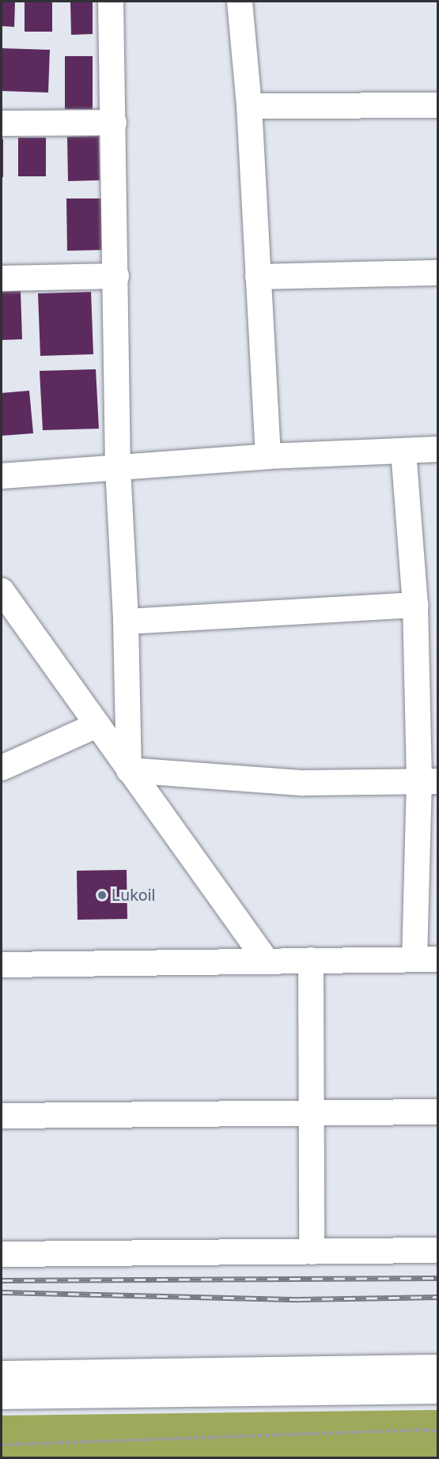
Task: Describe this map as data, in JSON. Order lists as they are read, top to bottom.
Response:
{
  "places": ["Lukoil"]
}
